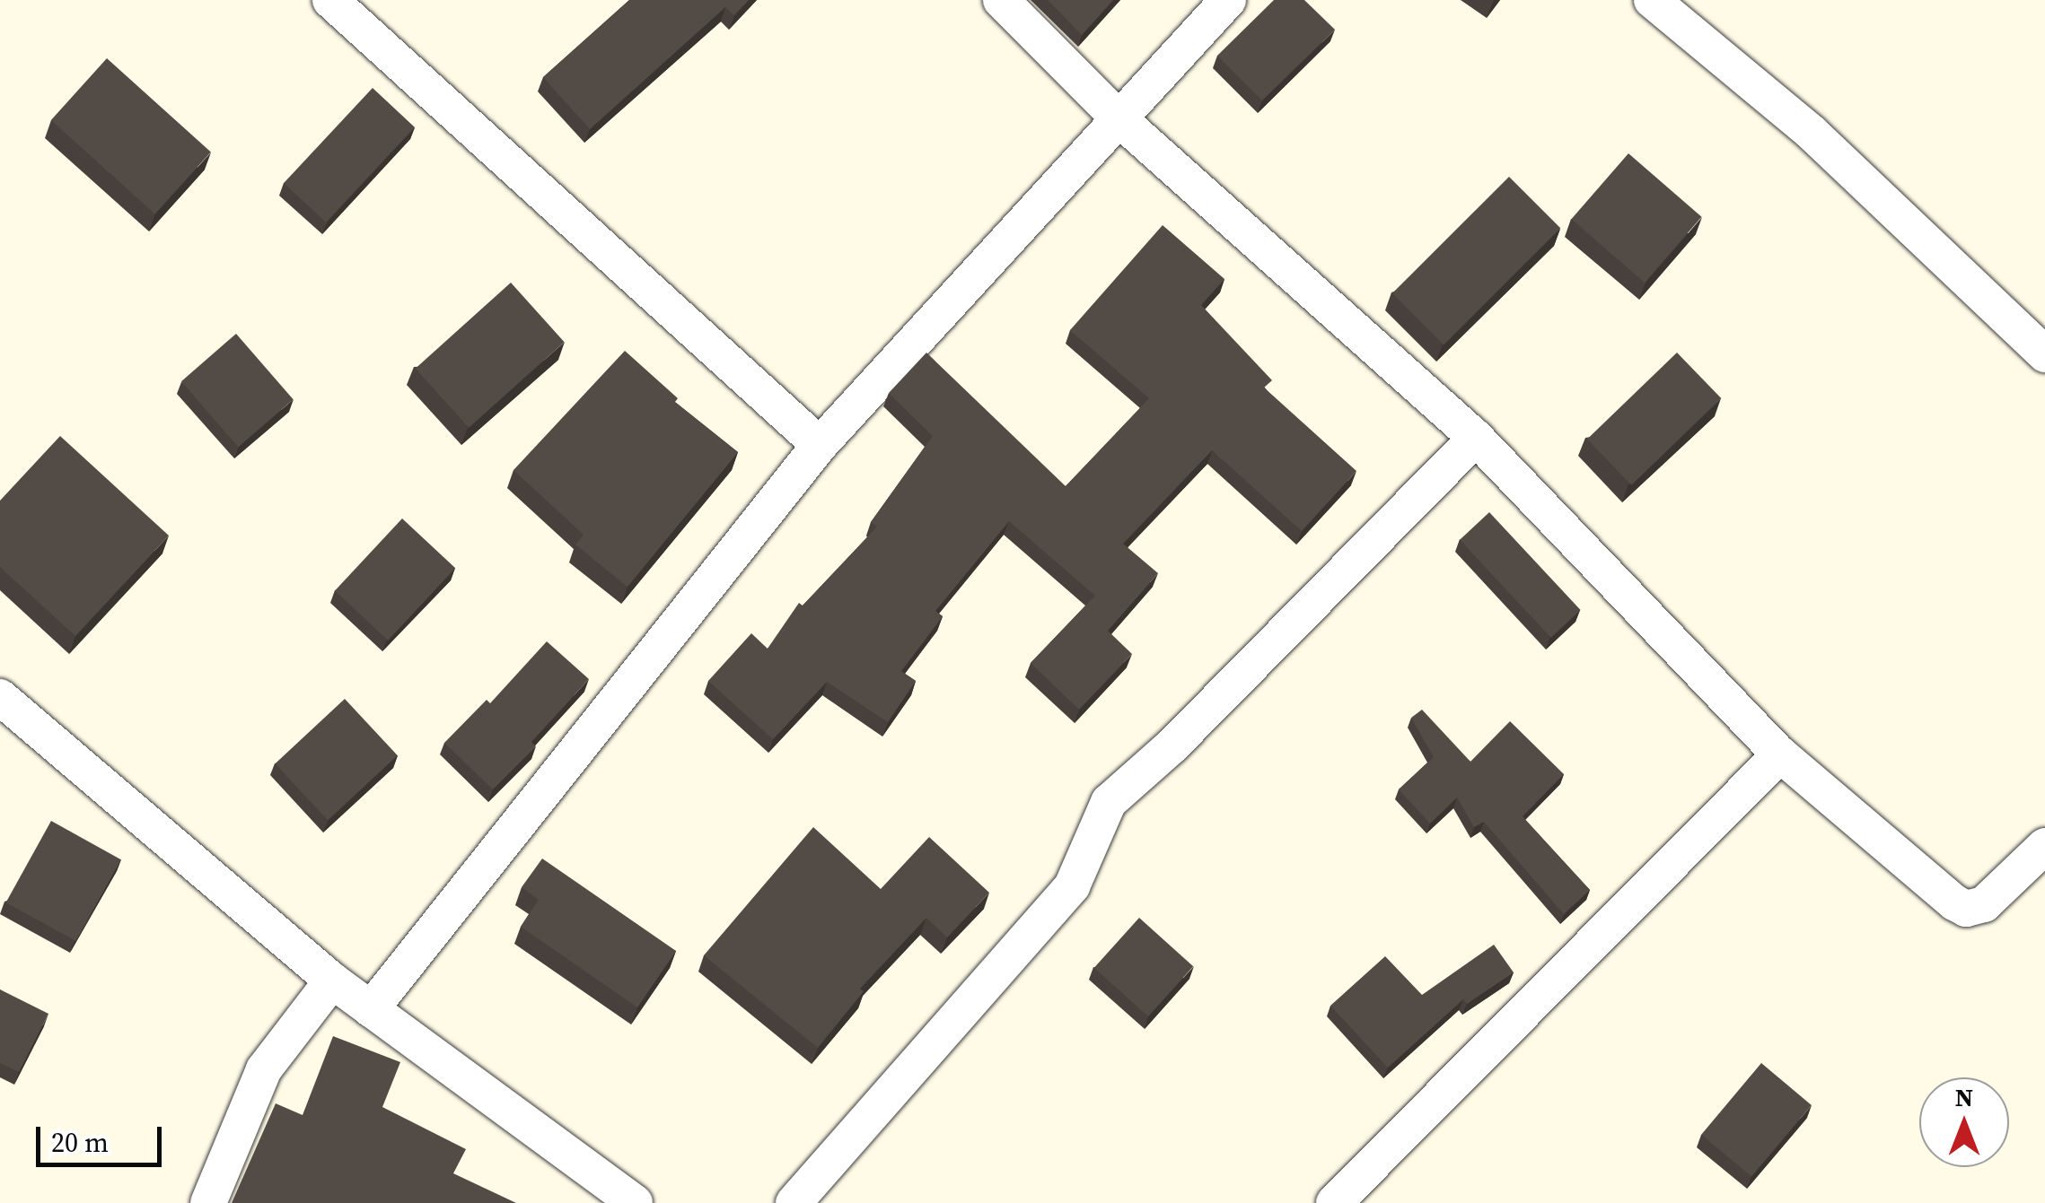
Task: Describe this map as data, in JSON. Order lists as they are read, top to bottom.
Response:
{
  "scale_bar": "20 m",
  "north": "top"
}
